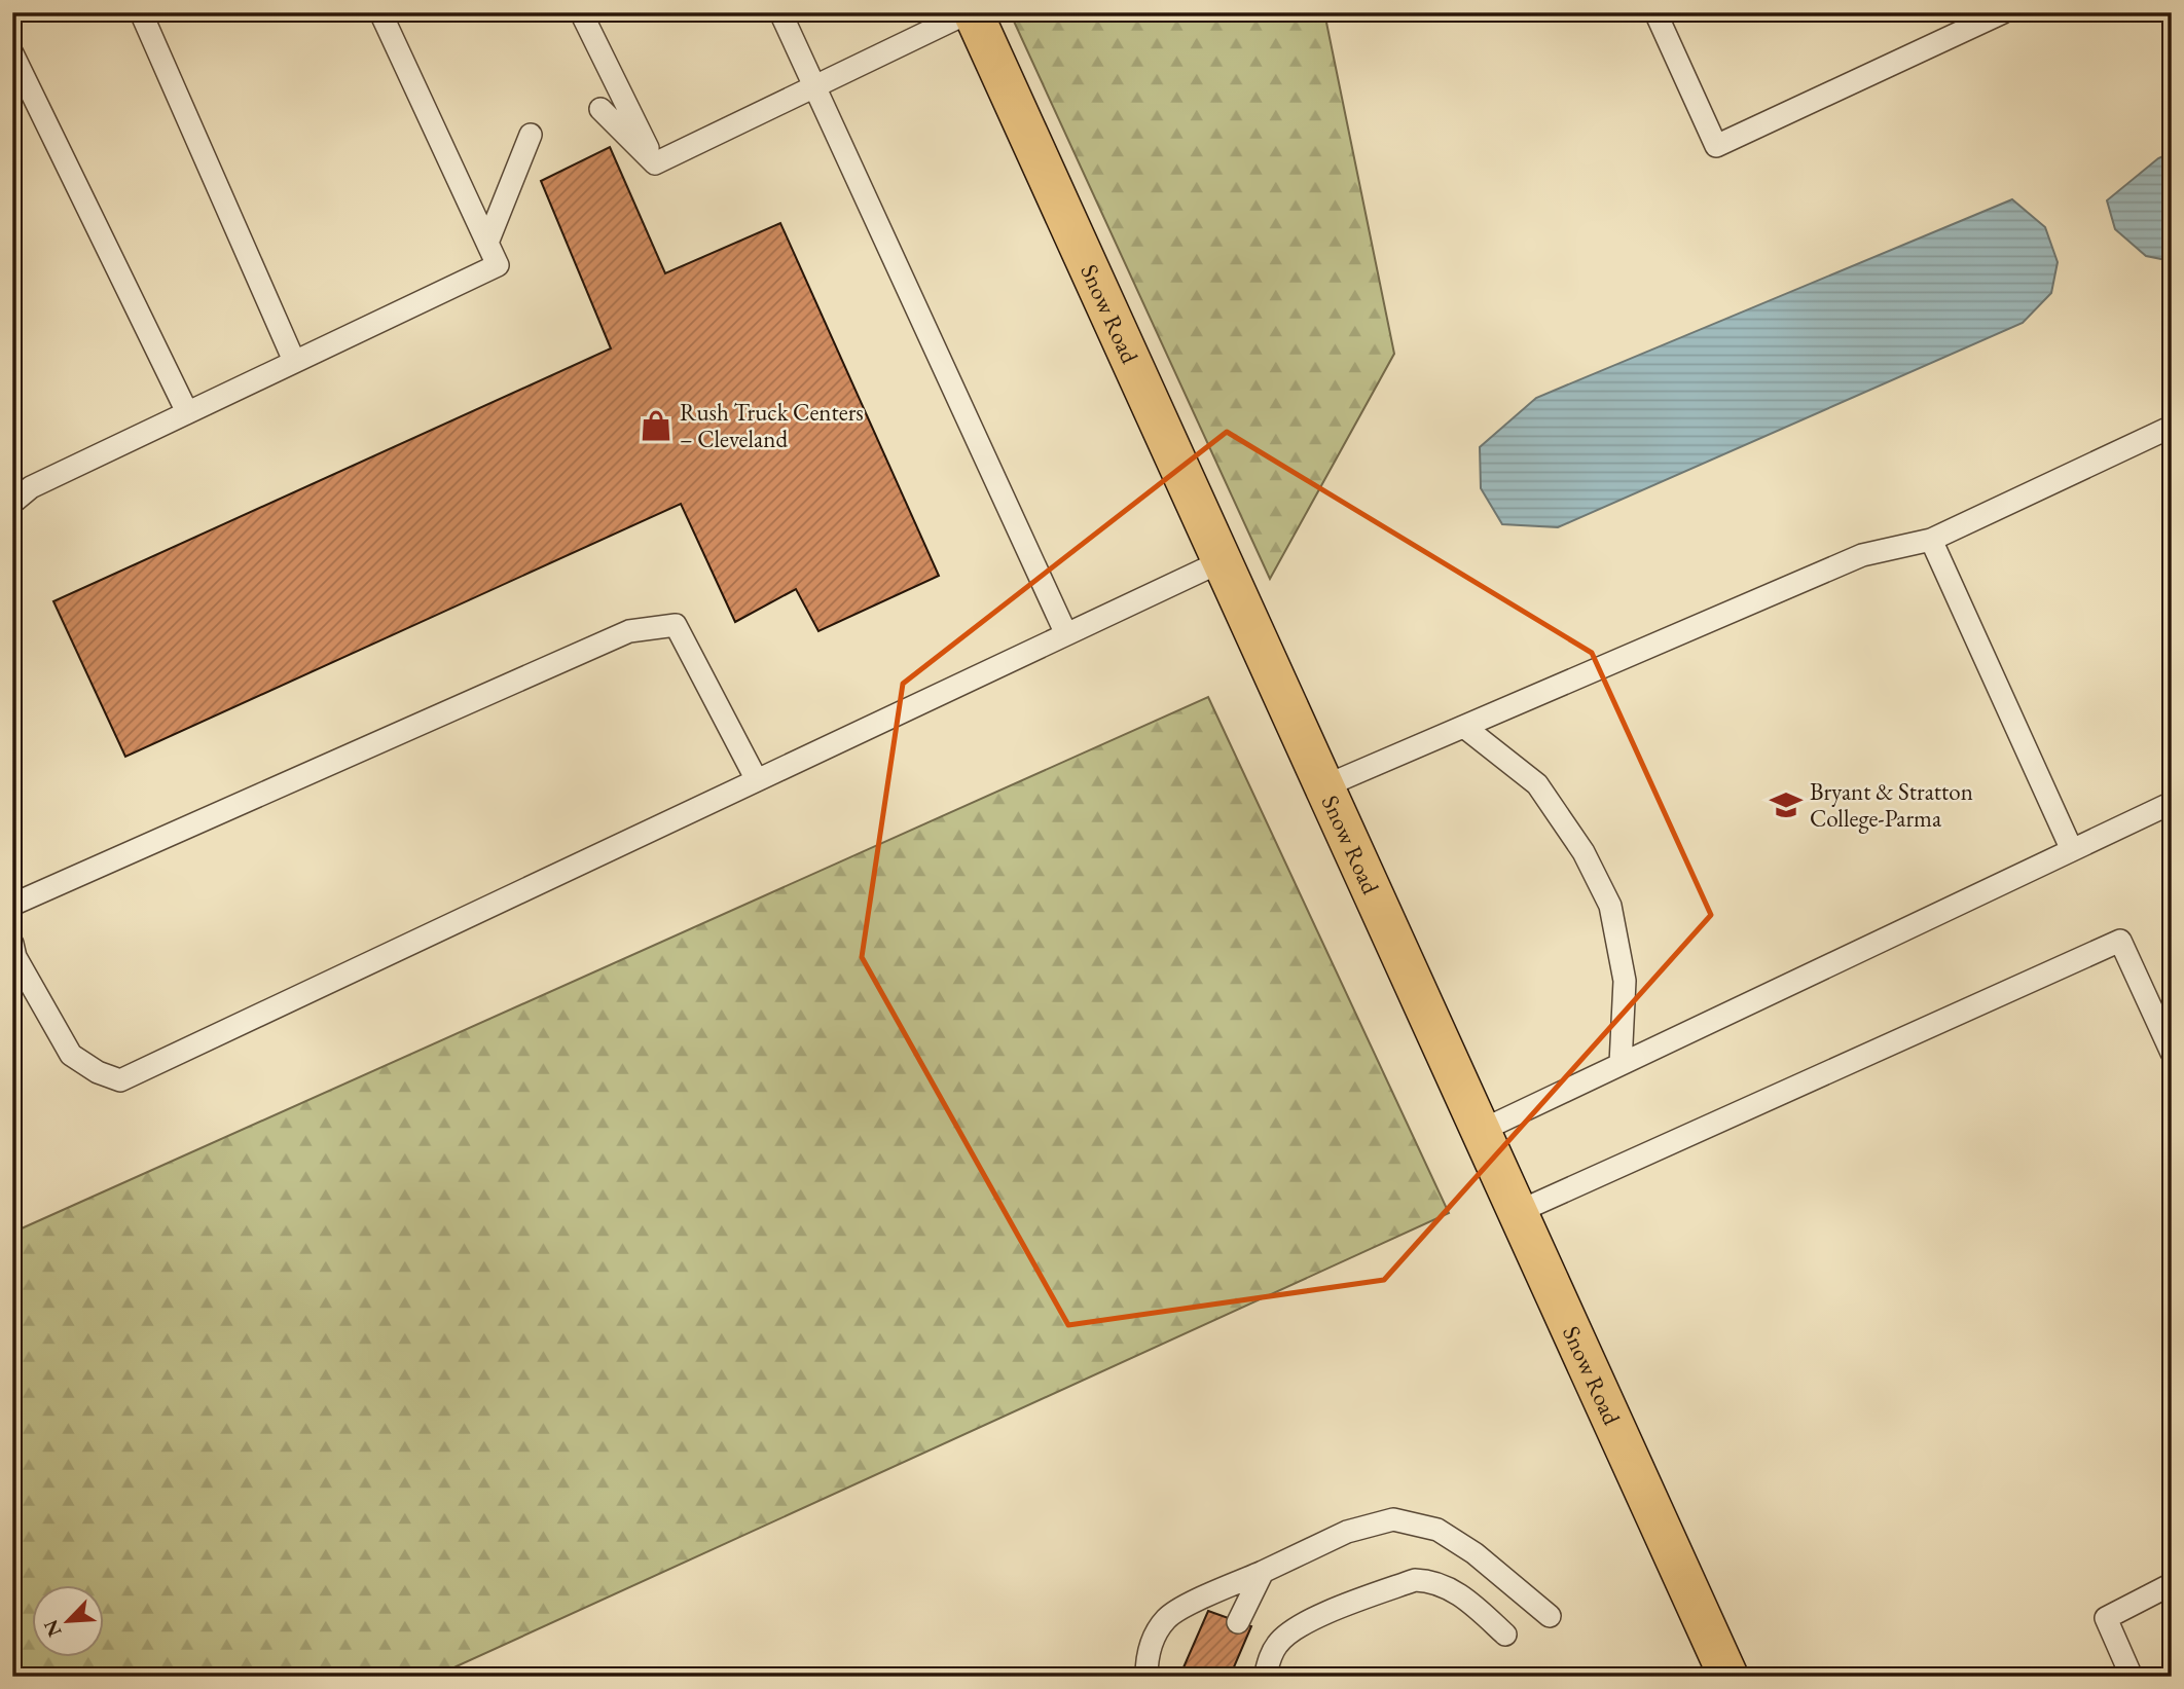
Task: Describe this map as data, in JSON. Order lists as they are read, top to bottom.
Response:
{
  "streets": {
    "main road": ["Snow Road"]
  },
  "places": {
    "shop": ["Rush Truck Centers – Cleveland"],
    "school or university": ["Bryant & Stratton College-Parma"]
  },
  "north": "bottom left"
}
